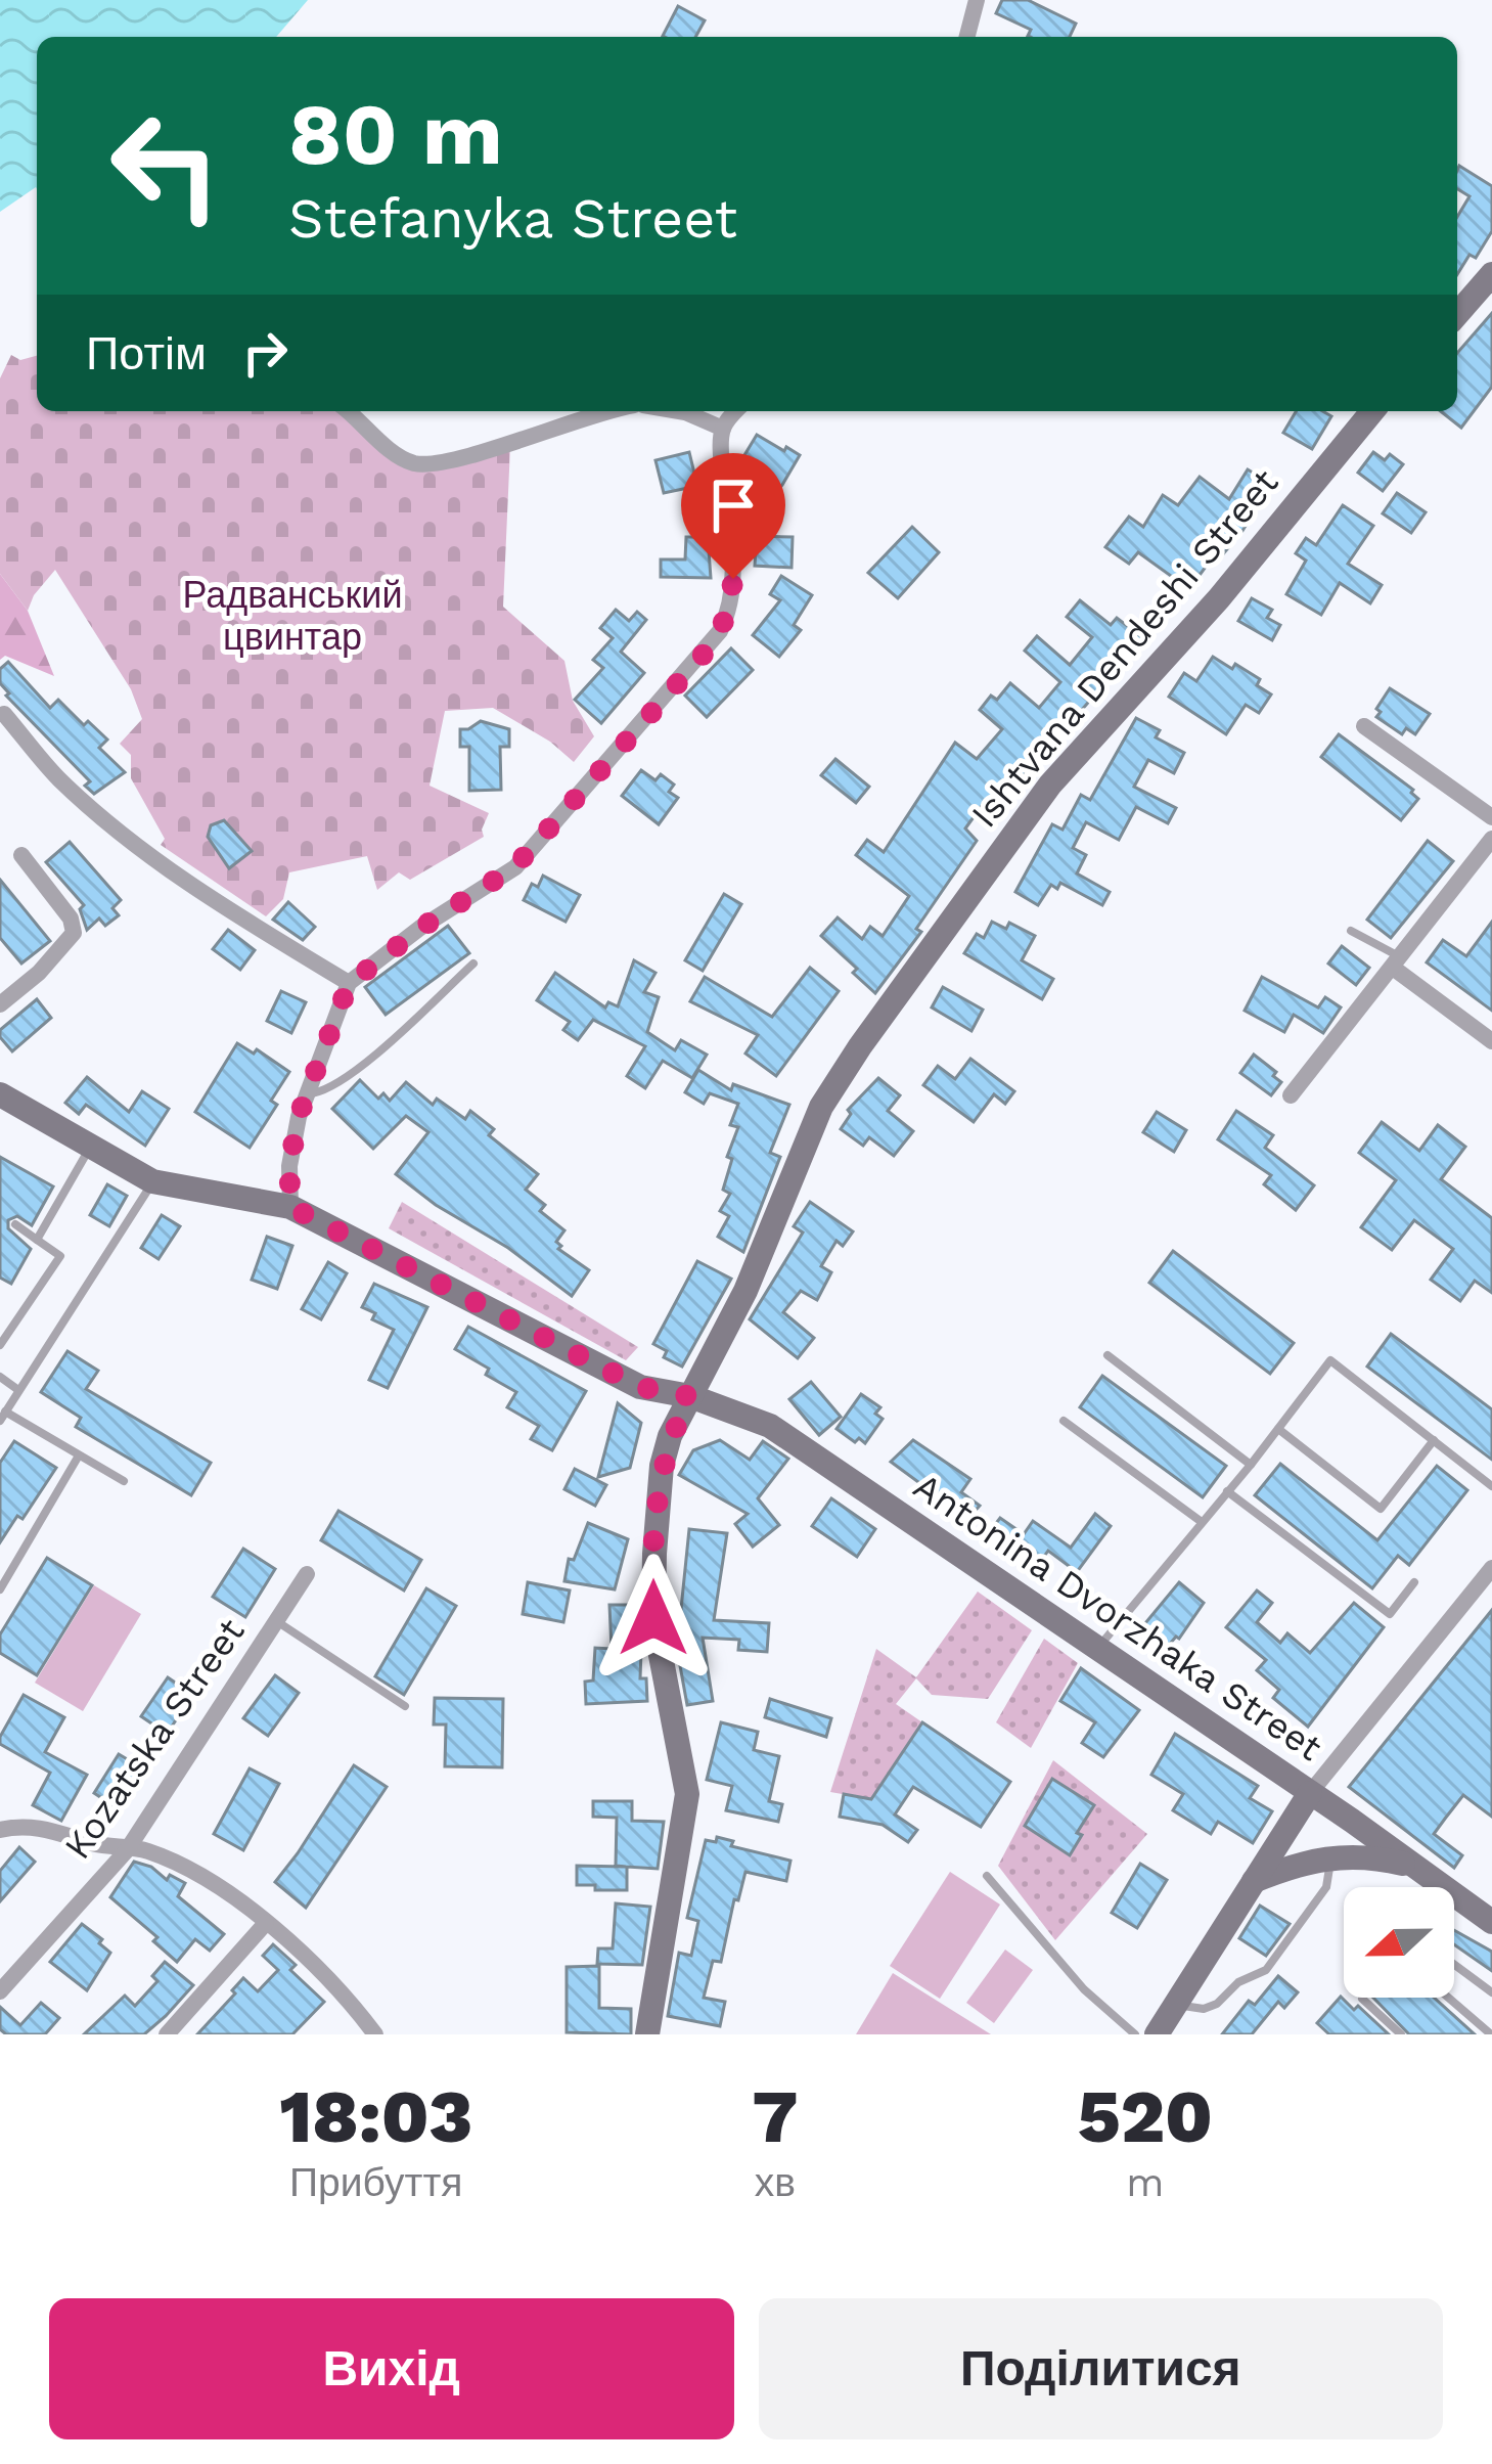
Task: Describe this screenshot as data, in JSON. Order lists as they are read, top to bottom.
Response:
{
  "streets": {
    "street": ["Ishtvana Dendeshi Street", "Antonina Dvorzhaka Street", "Kozatska Street"]
  },
  "crossings": [
    ["Ishtvana Dendeshi Street", "Antonina Dvorzhaka Street"]
  ],
  "parks": ["Радванський цвинтар"],
  "north": "left",
  "page": {
    "turn": ["80 m", "Stefanyka Street"],
    "then": "Потім",
    "eta": [
      "18:03",
      "Прибуття",
      "7",
      "хв",
      "520",
      "m"
    ],
    "buttons": ["Вихід", "Поділитися"]
  }
}
